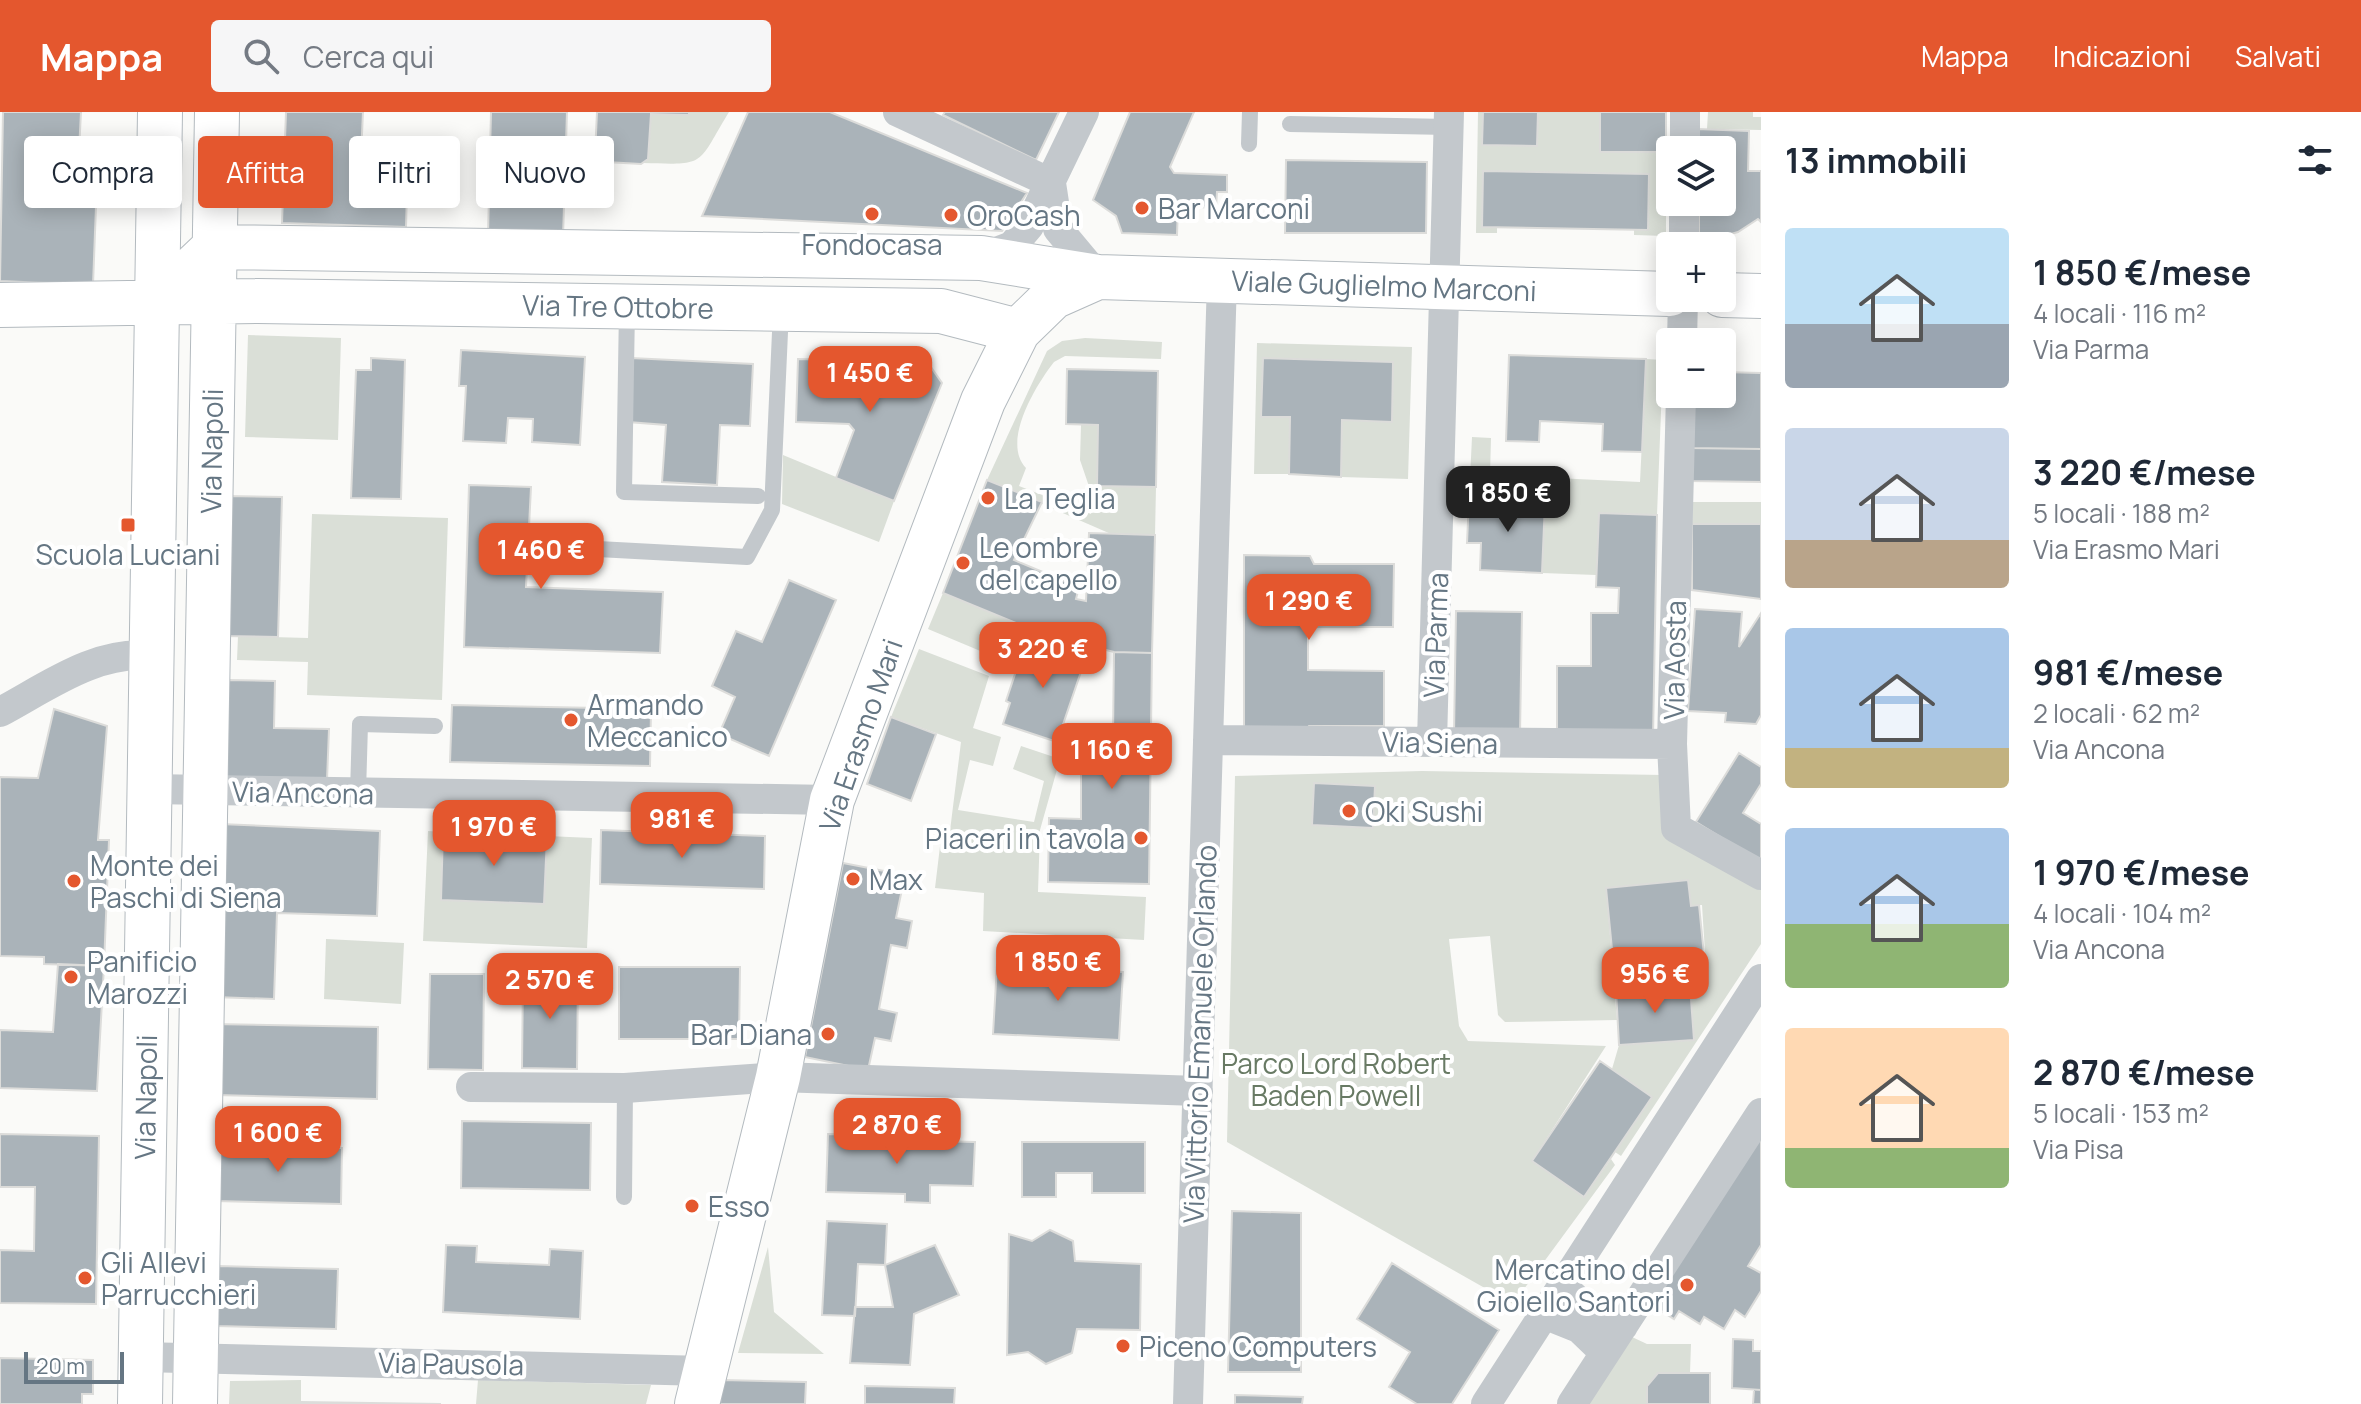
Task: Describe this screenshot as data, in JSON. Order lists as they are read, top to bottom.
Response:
{
  "streets": {
    "street": [
      "Viale Guglielmo Marconi",
      "Via Tre Ottobre",
      "Via Napoli",
      "Via Parma",
      "Via Aosta",
      "Via Erasmo Mari",
      "Via Siena",
      "Via Ancona",
      "Via Vittorio Emanuele Orlando",
      "Via Pausola"
    ]
  },
  "crossings": [
    ["Viale Guglielmo Marconi", "Via Tre Ottobre"],
    ["Viale Guglielmo Marconi", "Via Parma"],
    ["Viale Guglielmo Marconi", "Via Erasmo Mari"],
    ["Viale Guglielmo Marconi", "Via Vittorio Emanuele Orlando"],
    ["Via Tre Ottobre", "Via Napoli"],
    ["Via Tre Ottobre", "Via Erasmo Mari"],
    ["Via Napoli", "Via Ancona"],
    ["Via Napoli", "Via Pausola"],
    ["Via Parma", "Via Siena"],
    ["Via Aosta", "Via Siena"],
    ["Via Erasmo Mari", "Via Ancona"],
    ["Via Erasmo Mari", "Via Pausola"],
    ["Via Siena", "Via Vittorio Emanuele Orlando"]
  ],
  "parks": ["Parco Lord Robert Baden Powell"],
  "places": {
    "other": [
      "Bar Marconi",
      "Fondocasa",
      "OroCash",
      "La Teglia",
      "Le ombre del capello",
      "Armando Meccanico",
      "Oki Sushi",
      "Piaceri in tavola",
      "Max",
      "Monte dei Paschi di Siena",
      "Panificio Marozzi",
      "Bar Diana",
      "Esso",
      "Gli Allevi Parrucchieri",
      "Mercatino del Gioiello Santori",
      "Piceno Computers"
    ],
    "transit": ["Scuola Luciani"]
  },
  "scale_bar": "20 m",
  "page": {
    "header": "Mappa",
    "search": "Cerca qui",
    "nav": ["Mappa", "Indicazioni", "Salvati"],
    "heading": "13 immobili",
    "map_buttons": ["+", "−"],
    "chip": [
      "Compra",
      "Affitta",
      "Filtri",
      "Nuovo"
    ],
    "list": [
      {
        "name": "1 850 €/mese",
        "note": "4 locali · 116 m² · Via Parma"
      },
      {
        "name": "3 220 €/mese",
        "note": "5 locali · 188 m² · Via Erasmo Mari"
      },
      {
        "name": "981 €/mese",
        "note": "2 locali · 62 m² · Via Ancona"
      },
      {
        "name": "1 970 €/mese",
        "note": "4 locali · 104 m² · Via Ancona"
      },
      {
        "name": "2 870 €/mese",
        "note": "5 locali · 153 m² · Via Pisa"
      }
    ],
    "price": [
      "1 450 €",
      "1 850 €",
      "1 460 €",
      "1 290 €",
      "3 220 €",
      "1 160 €",
      "981 €",
      "1 970 €",
      "1 850 €",
      "956 €",
      "2 570 €",
      "2 870 €",
      "1 600 €"
    ],
    "scale": "20 m"
  }
}
